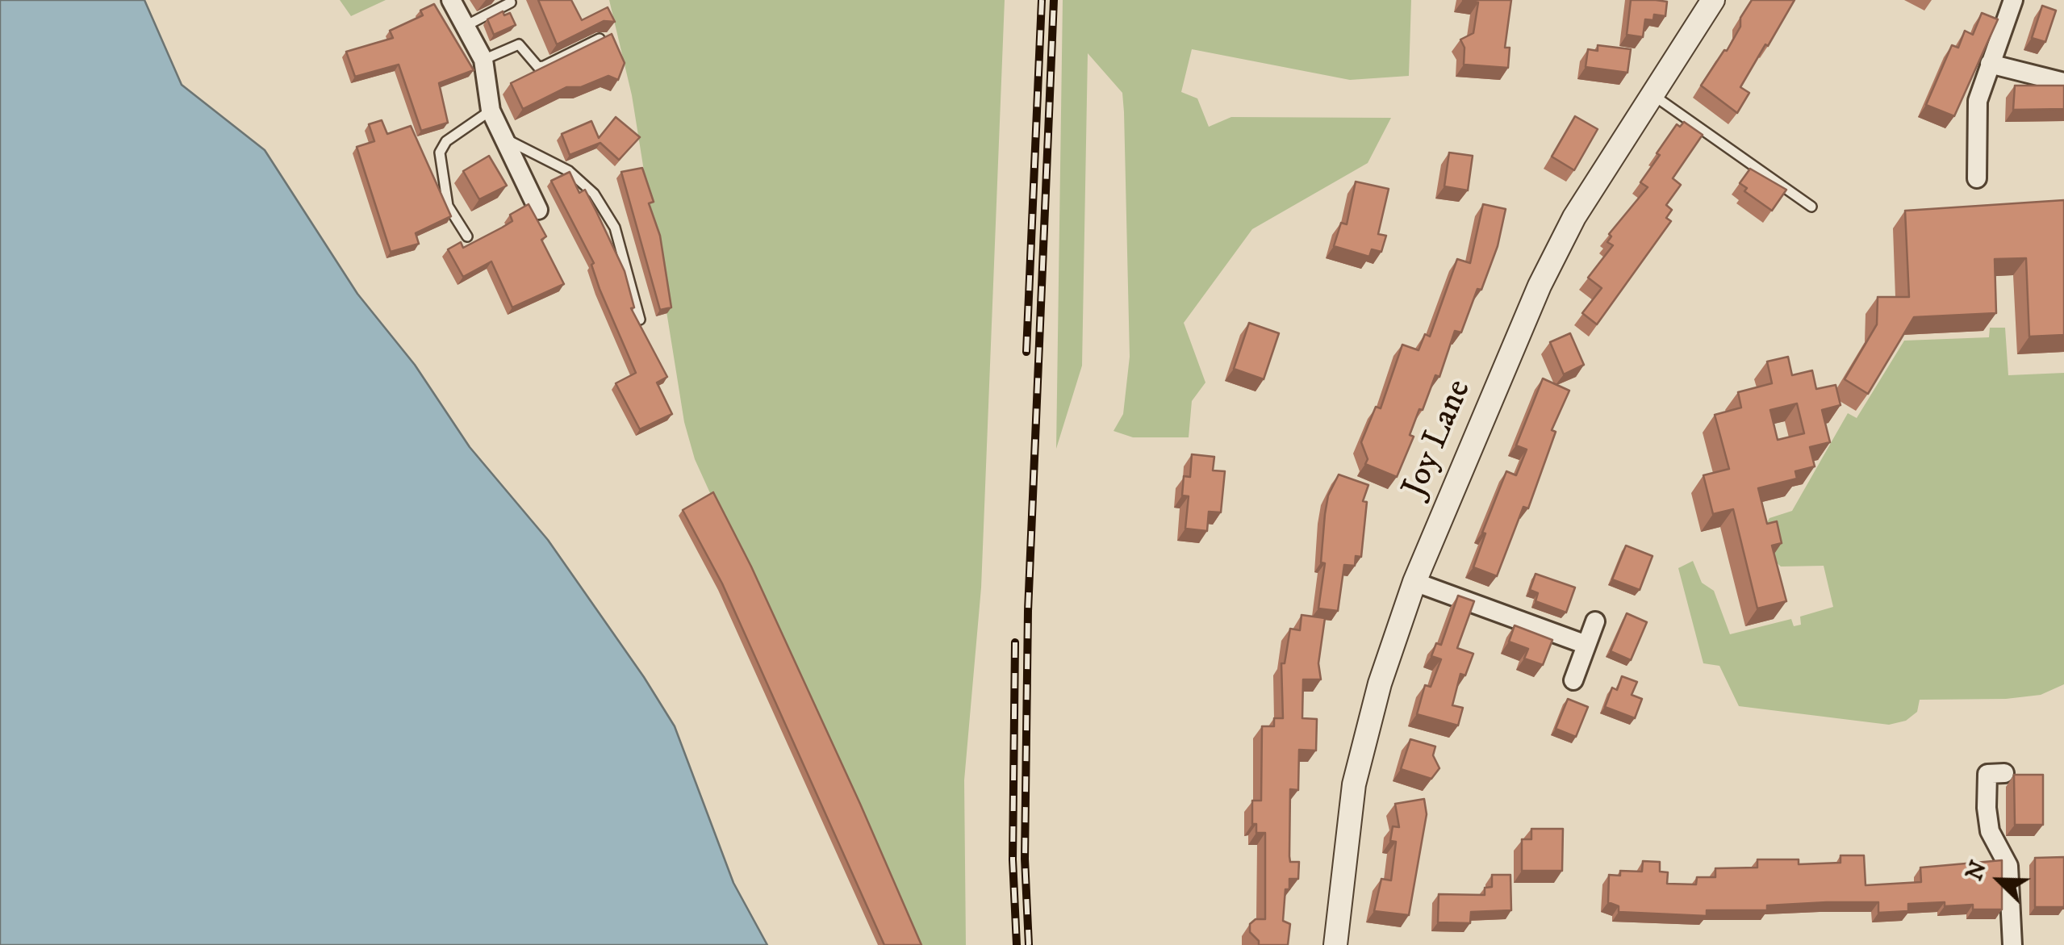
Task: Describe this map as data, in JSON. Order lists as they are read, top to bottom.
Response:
{
  "streets": {
    "street": ["Joy Lane"]
  },
  "north": "top left"
}
